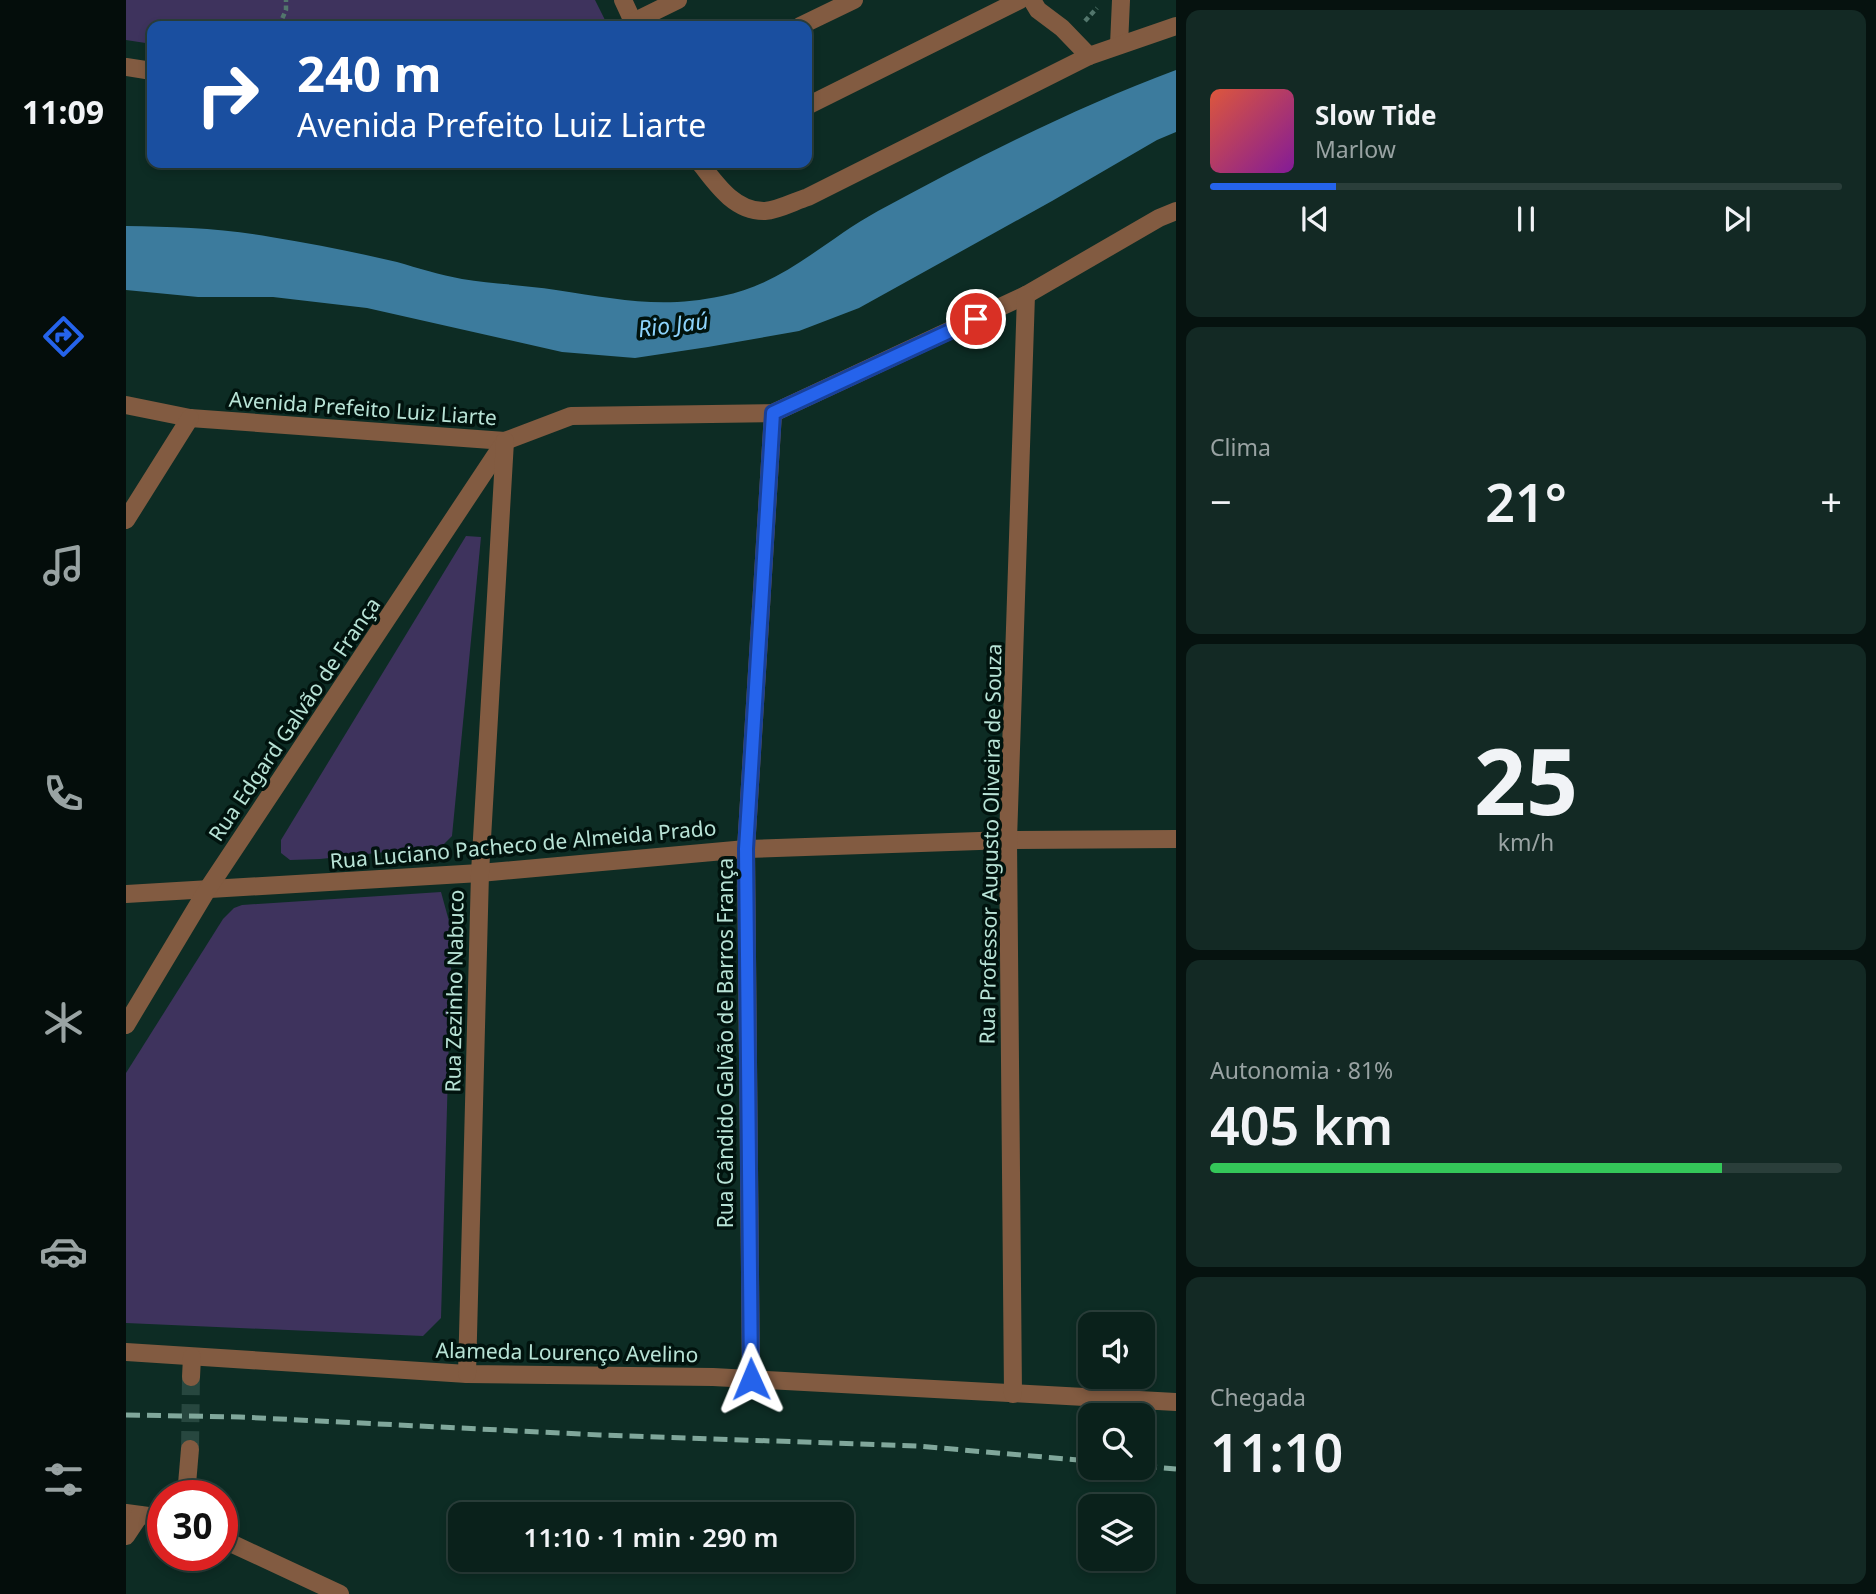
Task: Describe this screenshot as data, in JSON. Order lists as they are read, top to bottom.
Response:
{
  "streets": {
    "street": [
      "Avenida Prefeito Luiz Liarte",
      "Rua Edgard Galvão de França",
      "Rua Luciano Pacheco de Almeida Prado",
      "Rua Professor Augusto Oliveira de Souza",
      "Rua Zezinho Nabuco",
      "Rua Cândido Galvão de Barros França",
      "Alameda Lourenço Avelino"
    ]
  },
  "crossings": [
    ["Avenida Prefeito Luiz Liarte", "Rua Edgard Galvão de França"],
    ["Avenida Prefeito Luiz Liarte", "Rua Professor Augusto Oliveira de Souza"],
    ["Avenida Prefeito Luiz Liarte", "Rua Zezinho Nabuco"],
    ["Avenida Prefeito Luiz Liarte", "Rua Cândido Galvão de Barros França"],
    ["Rua Edgard Galvão de França", "Rua Luciano Pacheco de Almeida Prado"],
    ["Rua Edgard Galvão de França", "Rua Zezinho Nabuco"],
    ["Rua Luciano Pacheco de Almeida Prado", "Rua Professor Augusto Oliveira de Souza"],
    ["Rua Luciano Pacheco de Almeida Prado", "Rua Zezinho Nabuco"],
    ["Rua Luciano Pacheco de Almeida Prado", "Rua Cândido Galvão de Barros França"],
    ["Rua Professor Augusto Oliveira de Souza", "Alameda Lourenço Avelino"],
    ["Rua Zezinho Nabuco", "Alameda Lourenço Avelino"],
    ["Rua Cândido Galvão de Barros França", "Alameda Lourenço Avelino"]
  ],
  "water": ["Rio Jaú"],
  "page": {
    "tabs": "11:09",
    "turn": ["240 m", "Avenida Prefeito Luiz Liarte"],
    "song": ["Slow Tide", "Marlow"],
    "tile": [
      "Clima",
      ["25", "km/h"],
      ["Autonomia · 81%", "405 km"],
      ["Chegada", "11:10"]
    ],
    "heat": ["−", "21°", "+"],
    "limit": "30",
    "trip": "11:10 · 1 min · 290 m"
  }
}
